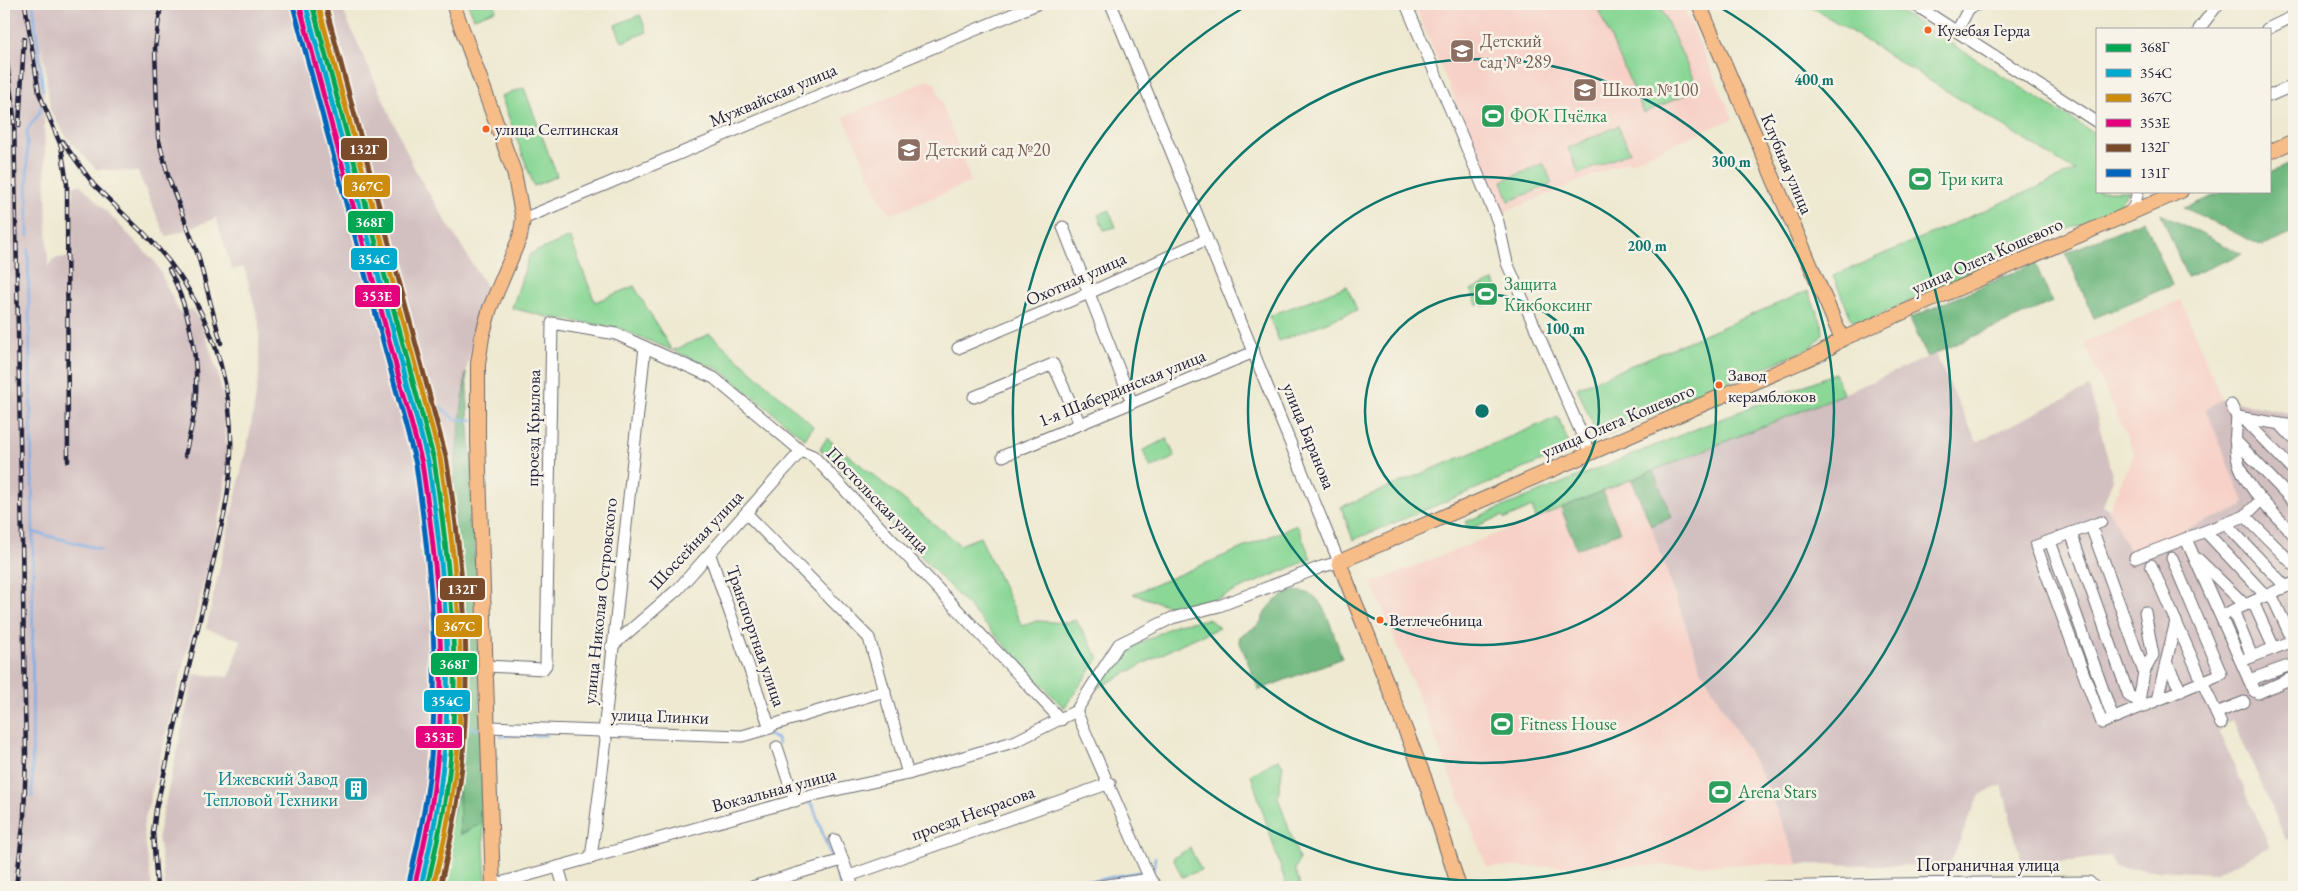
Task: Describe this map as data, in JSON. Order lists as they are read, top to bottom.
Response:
{
  "streets": {
    "main road": ["Клубная улица", "улица Олега Кошевого", "улица Баранова"],
    "street": [
      "Мужвайская улица",
      "Охотная улица",
      "1-я Шабердинская улица",
      "проезд Крылова",
      "Постольская улица",
      "Шоссейная улица",
      "улица Николая Островского",
      "Транспортная улица",
      "улица Глинки",
      "Вокзальная улица",
      "проезд Некрасова",
      "Пограничная улица"
    ]
  },
  "crossings": [
    ["Клубная улица", "улица Олега Кошевого"],
    ["улица Олега Кошевого", "улица Баранова"],
    ["улица Олега Кошевого", "Вокзальная улица"],
    ["Охотная улица", "улица Баранова"],
    ["1-я Шабердинская улица", "улица Баранова"],
    ["проезд Крылова", "Постольская улица"],
    ["Постольская улица", "Шоссейная улица"],
    ["Постольская улица", "улица Николая Островского"],
    ["Постольская улица", "Вокзальная улица"],
    ["Шоссейная улица", "улица Николая Островского"],
    ["Шоссейная улица", "Транспортная улица"],
    ["улица Николая Островского", "улица Глинки"],
    ["улица Николая Островского", "Вокзальная улица"],
    ["Транспортная улица", "улица Глинки"]
  ],
  "places": {
    "other": [
      "Кузебая Герда",
      "улица Селтинская",
      "Завод керамблоков",
      "Ветлечебница"
    ],
    "school or university": ["Детский сад № 289", "Школа №100", "Детский сад №20"],
    "sports": [
      "ФОК Пчёлка",
      "Три кита",
      "Защита Кикбоксинг",
      "Fitness House",
      "Arena Stars"
    ],
    "building": ["Ижевский Завод Тепловой Техники"]
  },
  "lines": [
    "transit line 368Г",
    "transit line 367С",
    "transit line 132Г",
    "transit line 354С",
    "transit line 353Е",
    "transit line 131Г"
  ],
  "legend": [
    "368Г",
    "354С",
    "367С",
    "353Е",
    "132Г",
    "131Г"
  ],
  "rings": [
    "400 m",
    "300 m",
    "200 m",
    "100 m"
  ]
}
